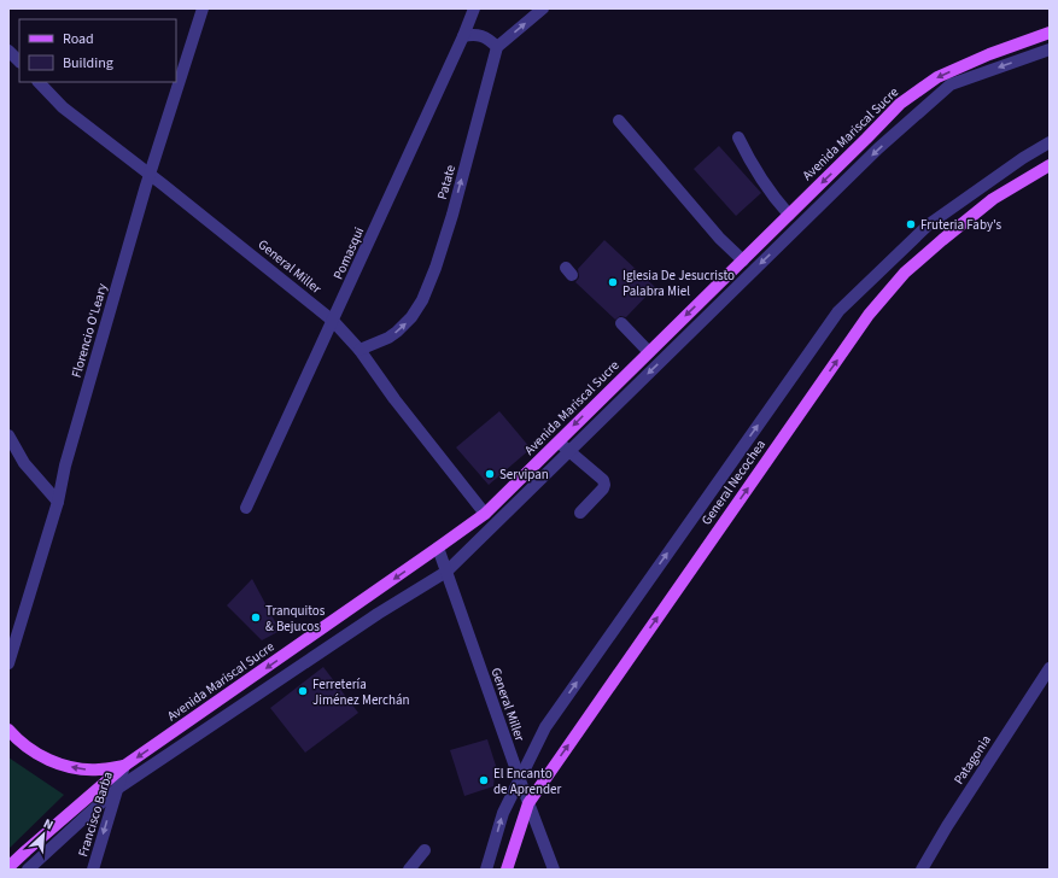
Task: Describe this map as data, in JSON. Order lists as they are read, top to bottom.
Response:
{
  "streets": {
    "main road": ["Avenida Mariscal Sucre", "General Necochea"],
    "street": [
      "Patate",
      "Pomasqui",
      "General Miller",
      "Florencio O'Leary",
      "Patagonia",
      "Francisco Barba"
    ]
  },
  "crossings": [
    ["Avenida Mariscal Sucre", "General Miller"],
    ["Avenida Mariscal Sucre", "Francisco Barba"],
    ["Patate", "General Miller"],
    ["Pomasqui", "General Miller"],
    ["General Miller", "Florencio O'Leary"],
    ["General Miller", "General Necochea"]
  ],
  "one_way": [
    "Avenida Mariscal Sucre",
    "Patate",
    "General Necochea",
    "Francisco Barba"
  ],
  "places": [
    "Fruteria Faby's",
    "Iglesia De Jesucristo Palabra Miel",
    "Servipan",
    "Tranquitos & Bejucos",
    "Ferretería Jiménez Merchán",
    "El Encanto de Aprender"
  ],
  "legend": ["Road", "Building"],
  "north": "top right"
}
